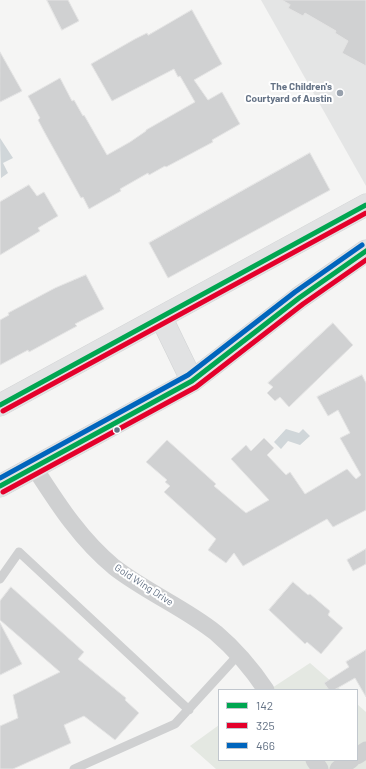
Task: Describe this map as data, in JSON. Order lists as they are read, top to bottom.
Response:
{
  "streets": {
    "street": ["Gold Wing Drive"]
  },
  "places": ["The Children's Courtyard of Austin"],
  "lines": ["transit line 142", "transit line 325", "transit line 466"],
  "legend": ["142", "325", "466"]
}
